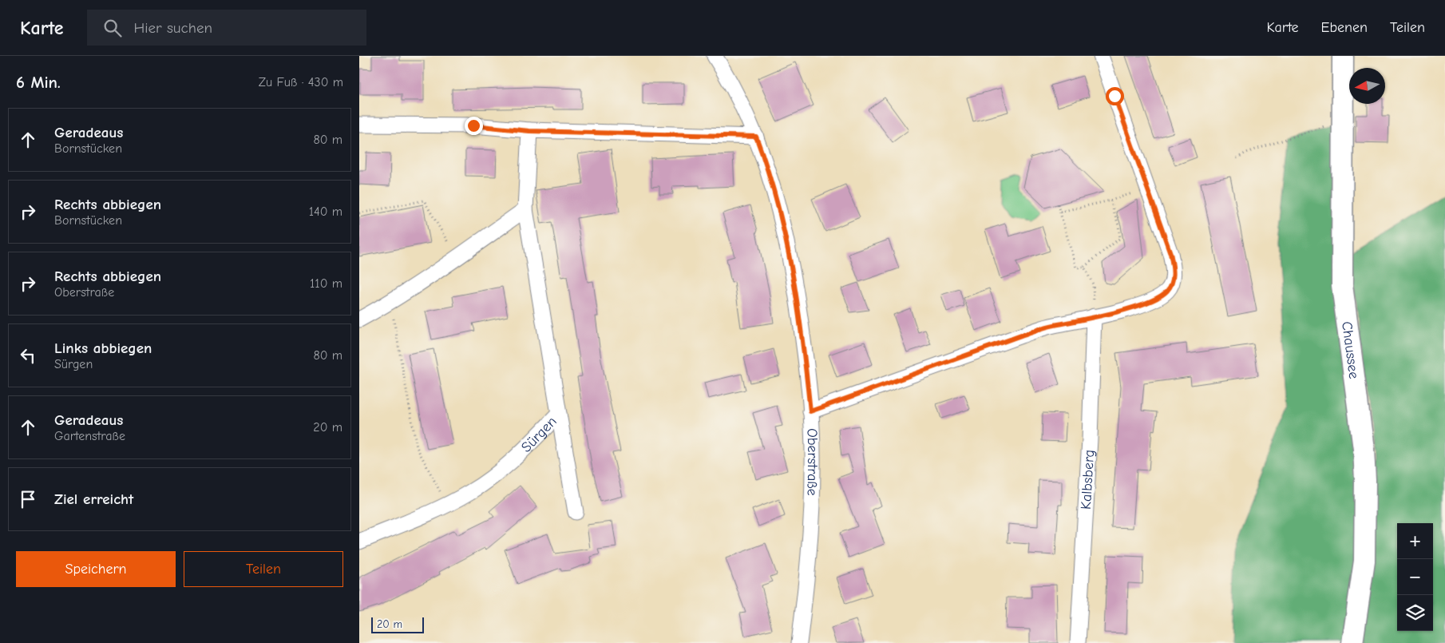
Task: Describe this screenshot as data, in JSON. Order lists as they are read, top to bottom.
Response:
{
  "streets": {
    "street": [
      "Chaussee",
      "Sürgen",
      "Oberstraße",
      "Kalbsberg"
    ]
  },
  "scale_bar": "20 m",
  "north": "left",
  "page": {
    "header": "Karte",
    "search": "Hier suchen",
    "nav": ["Karte", "Ebenen", "Teilen"],
    "heading": ["6 Min.", "Zu Fuß · 430 m"],
    "list": [
      ["Geradeaus", "Bornstücken", "80 m"],
      ["Rechts abbiegen", "Bornstücken", "140 m"],
      ["Rechts abbiegen", "Oberstraße", "110 m"],
      ["Links abbiegen", "Sürgen", "80 m"],
      ["Geradeaus", "Gartenstraße", "20 m"],
      "Ziel erreicht"
    ],
    "map_buttons": ["+", "−"],
    "buttons": ["Speichern", "Teilen"],
    "scale": "20 m"
  }
}
